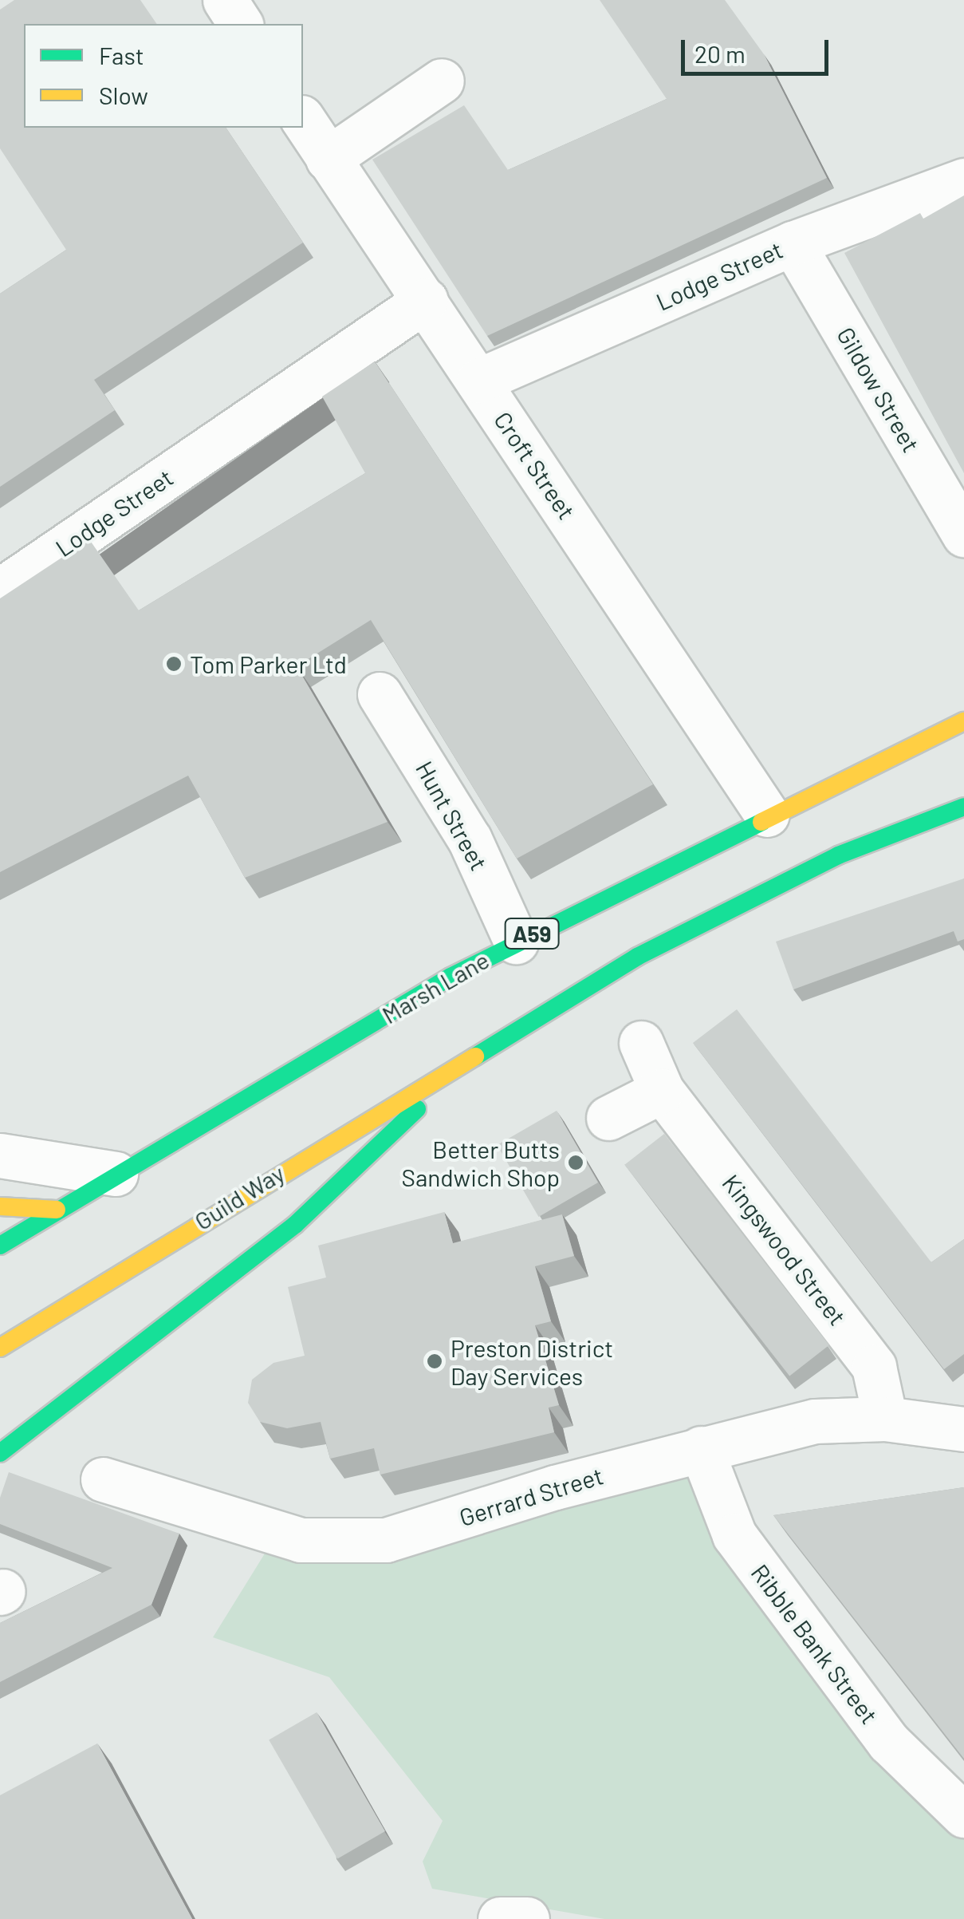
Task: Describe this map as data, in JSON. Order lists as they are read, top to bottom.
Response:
{
  "streets": {
    "main road": ["A59", "Marsh Lane", "Guild Way"],
    "street": [
      "Lodge Street",
      "Gildow Street",
      "Croft Street",
      "Hunt Street",
      "Kingswood Street",
      "Gerrard Street",
      "Ribble Bank Street"
    ]
  },
  "crossings": [
    ["Lodge Street", "Gildow Street"],
    ["Lodge Street", "Croft Street"],
    ["Croft Street", "Marsh Lane"],
    ["Hunt Street", "Marsh Lane"],
    ["A59", "Marsh Lane"],
    ["Kingswood Street", "Gerrard Street"],
    ["Gerrard Street", "Ribble Bank Street"]
  ],
  "places": ["Tom Parker Ltd", "Better Butts Sandwich Shop", "Preston District Day Services"],
  "legend": ["Fast", "Slow"],
  "scale_bar": "20 m"
}
